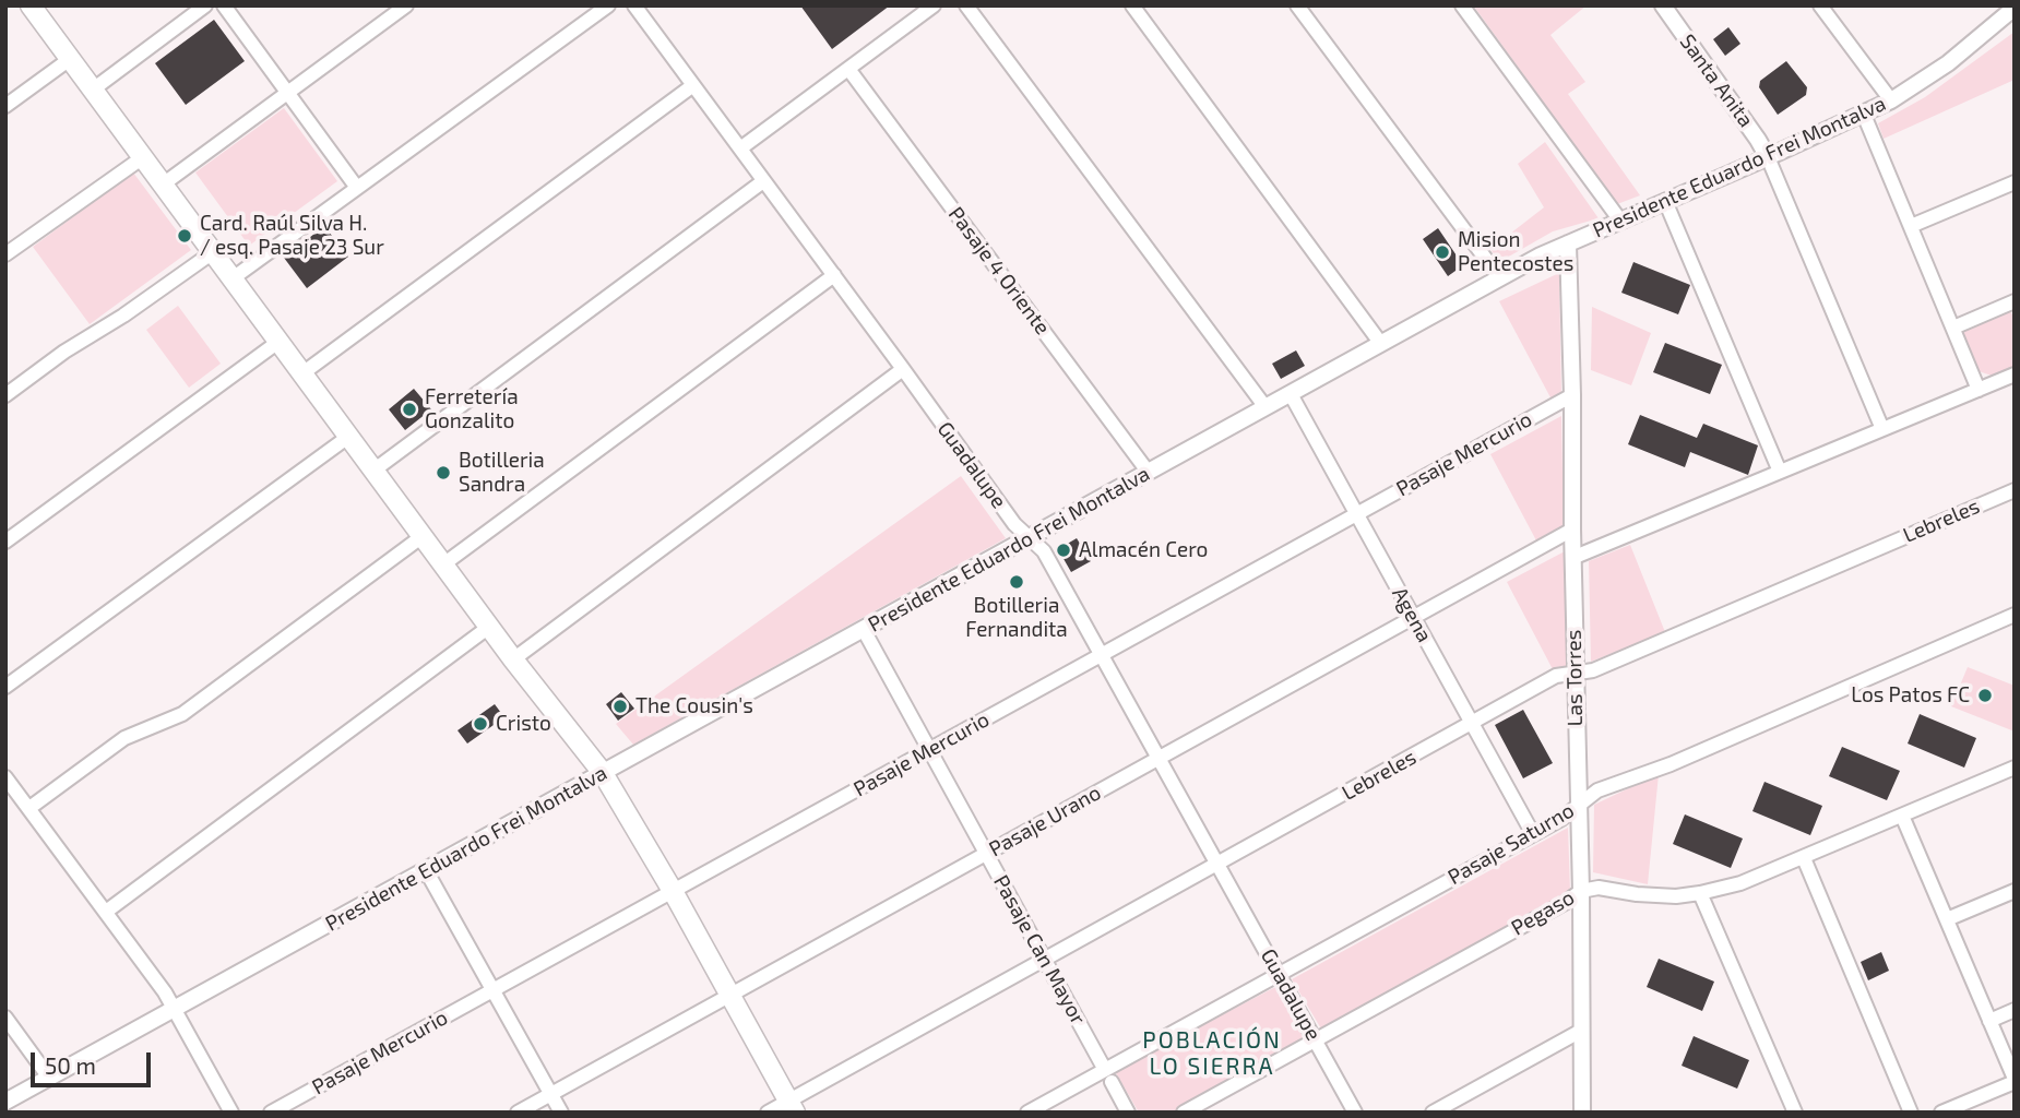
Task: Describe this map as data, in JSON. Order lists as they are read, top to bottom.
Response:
{
  "streets": {
    "street": [
      "Santa Anita",
      "Presidente Eduardo Frei Montalva",
      "Pasaje 4 Oriente",
      "Pasaje Mercurio",
      "Guadalupe",
      "Lebreles",
      "Agena",
      "Las Torres",
      "Pasaje Urano",
      "Pasaje Saturno",
      "Pegaso",
      "Pasaje Can Mayor"
    ]
  },
  "crossings": [
    ["Santa Anita", "Presidente Eduardo Frei Montalva"],
    ["Presidente Eduardo Frei Montalva", "Pasaje 4 Oriente"],
    ["Presidente Eduardo Frei Montalva", "Guadalupe"],
    ["Presidente Eduardo Frei Montalva", "Agena"],
    ["Presidente Eduardo Frei Montalva", "Las Torres"],
    ["Presidente Eduardo Frei Montalva", "Pasaje Can Mayor"],
    ["Pasaje Mercurio", "Guadalupe"],
    ["Pasaje Mercurio", "Agena"],
    ["Pasaje Mercurio", "Las Torres"],
    ["Pasaje Mercurio", "Pasaje Can Mayor"],
    ["Guadalupe", "Lebreles"],
    ["Guadalupe", "Pasaje Urano"],
    ["Guadalupe", "Pasaje Saturno"],
    ["Guadalupe", "Pegaso"],
    ["Lebreles", "Agena"],
    ["Lebreles", "Las Torres"],
    ["Lebreles", "Pasaje Can Mayor"],
    ["Agena", "Pasaje Urano"],
    ["Agena", "Pasaje Saturno"],
    ["Las Torres", "Pasaje Urano"],
    ["Las Torres", "Pasaje Saturno"],
    ["Las Torres", "Pegaso"],
    ["Pasaje Urano", "Pasaje Can Mayor"],
    ["Pasaje Saturno", "Pasaje Can Mayor"]
  ],
  "districts": ["POBLACIÓN LO SIERRA"],
  "places": [
    "Card. Raúl Silva H. / esq. Pasaje 23 Sur",
    "Mision Pentecostes",
    "Ferretería Gonzalito",
    "Botilleria Sandra",
    "Almacén Cero",
    "Botilleria Fernandita",
    "Los Patos FC",
    "The Cousin's",
    "Cristo"
  ],
  "scale_bar": "50 m"
}
